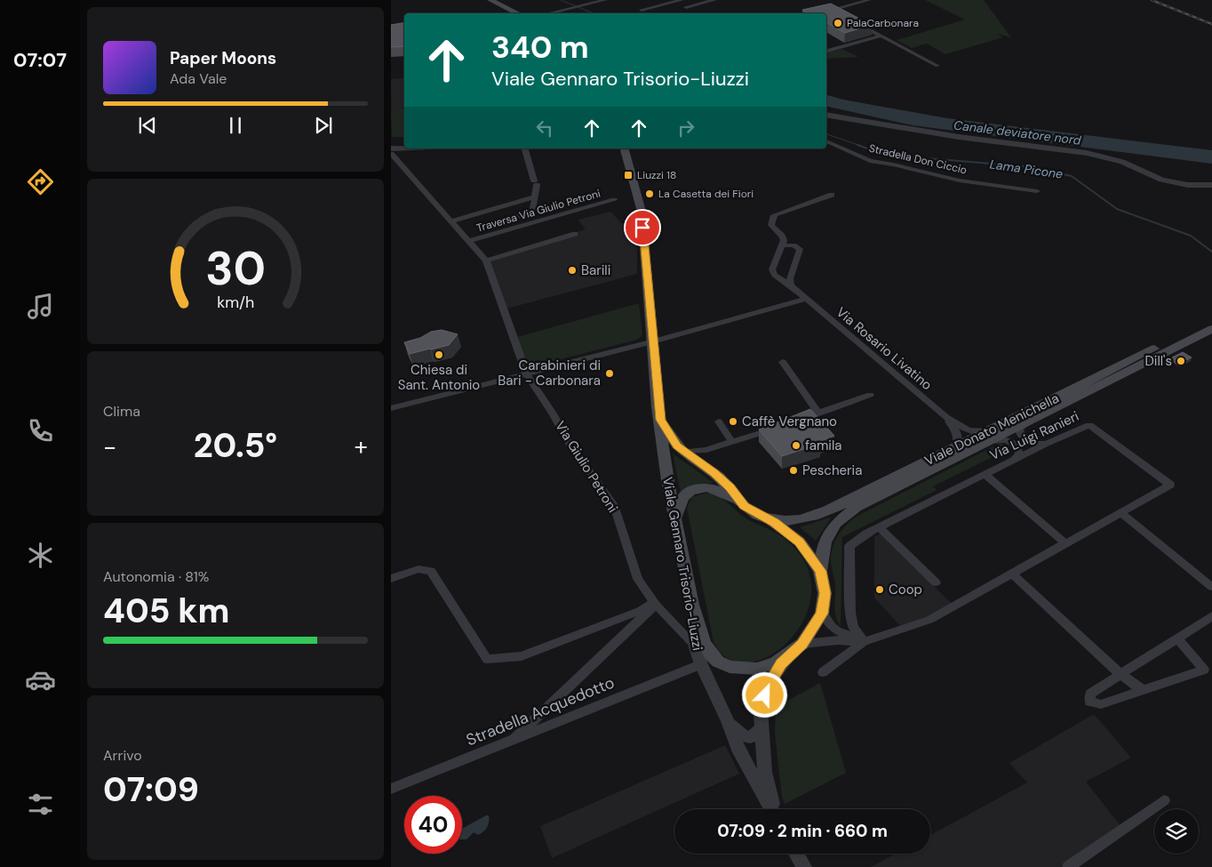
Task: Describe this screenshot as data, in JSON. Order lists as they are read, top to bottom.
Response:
{
  "streets": {
    "main road": ["Viale Donato Menichella", "Viale Gennaro Trisorio-Liuzzi"],
    "street": [
      "Stradella Don Ciccio",
      "Traversa Via Giulio Petroni",
      "Via Rosario Livatino",
      "Via Luigi Ranieri",
      "Via Giulio Petroni",
      "Stradella Acquedotto"
    ]
  },
  "crossings": [
    ["Traversa Via Giulio Petroni", "Via Giulio Petroni"],
    ["Viale Donato Menichella", "Viale Gennaro Trisorio-Liuzzi"],
    ["Via Giulio Petroni", "Viale Gennaro Trisorio-Liuzzi"],
    ["Viale Gennaro Trisorio-Liuzzi", "Stradella Acquedotto"]
  ],
  "water": ["Canale deviatore nord", "Lama Picone"],
  "places": {
    "other": [
      "PalaCarbonara",
      "La Casetta dei Fiori",
      "Barili",
      "Chiesa di Sant. Antonio",
      "Dill's",
      "Carabinieri di Bari - Carbonara",
      "Caffè Vergnano",
      "famila",
      "Pescheria",
      "Coop"
    ],
    "transit": ["Liuzzi 18"]
  },
  "page": {
    "tabs": "07:07",
    "turn": ["340 m", "Viale Gennaro Trisorio-Liuzzi"],
    "song": ["Paper Moons", "Ada Vale"],
    "tile": [
      "Clima",
      ["Autonomia · 81%", "405 km"],
      ["Arrivo", "07:09"]
    ],
    "heat": ["−", "20.5°", "+"],
    "limit": "40",
    "trip": "07:09 · 2 min · 660 m",
    "gauge": ["30", "km/h"]
  }
}
